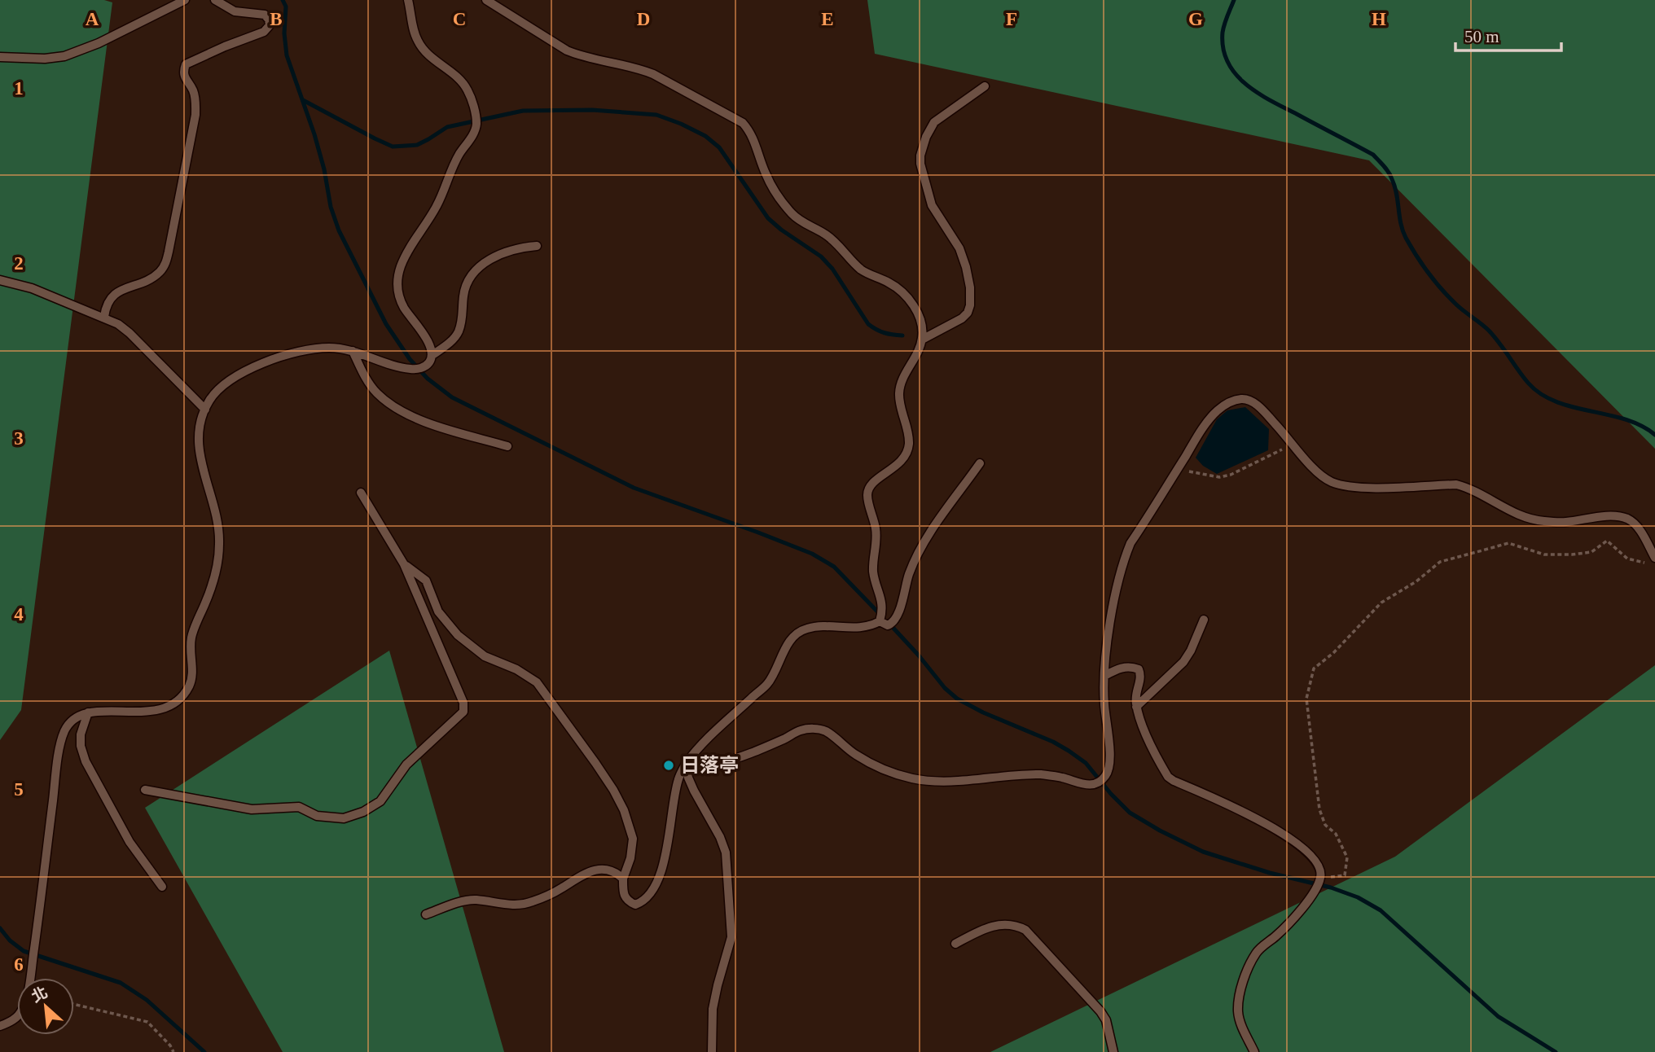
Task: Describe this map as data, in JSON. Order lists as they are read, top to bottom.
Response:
{
  "places": ["日落亭"],
  "scale_bar": "50 m",
  "north": "top left",
  "grid": {
    "columns": [
      "A",
      "B",
      "C",
      "D",
      "E",
      "F",
      "G",
      "H"
    ],
    "rows": [
      "1",
      "2",
      "3",
      "4",
      "5",
      "6"
    ]
  }
}
